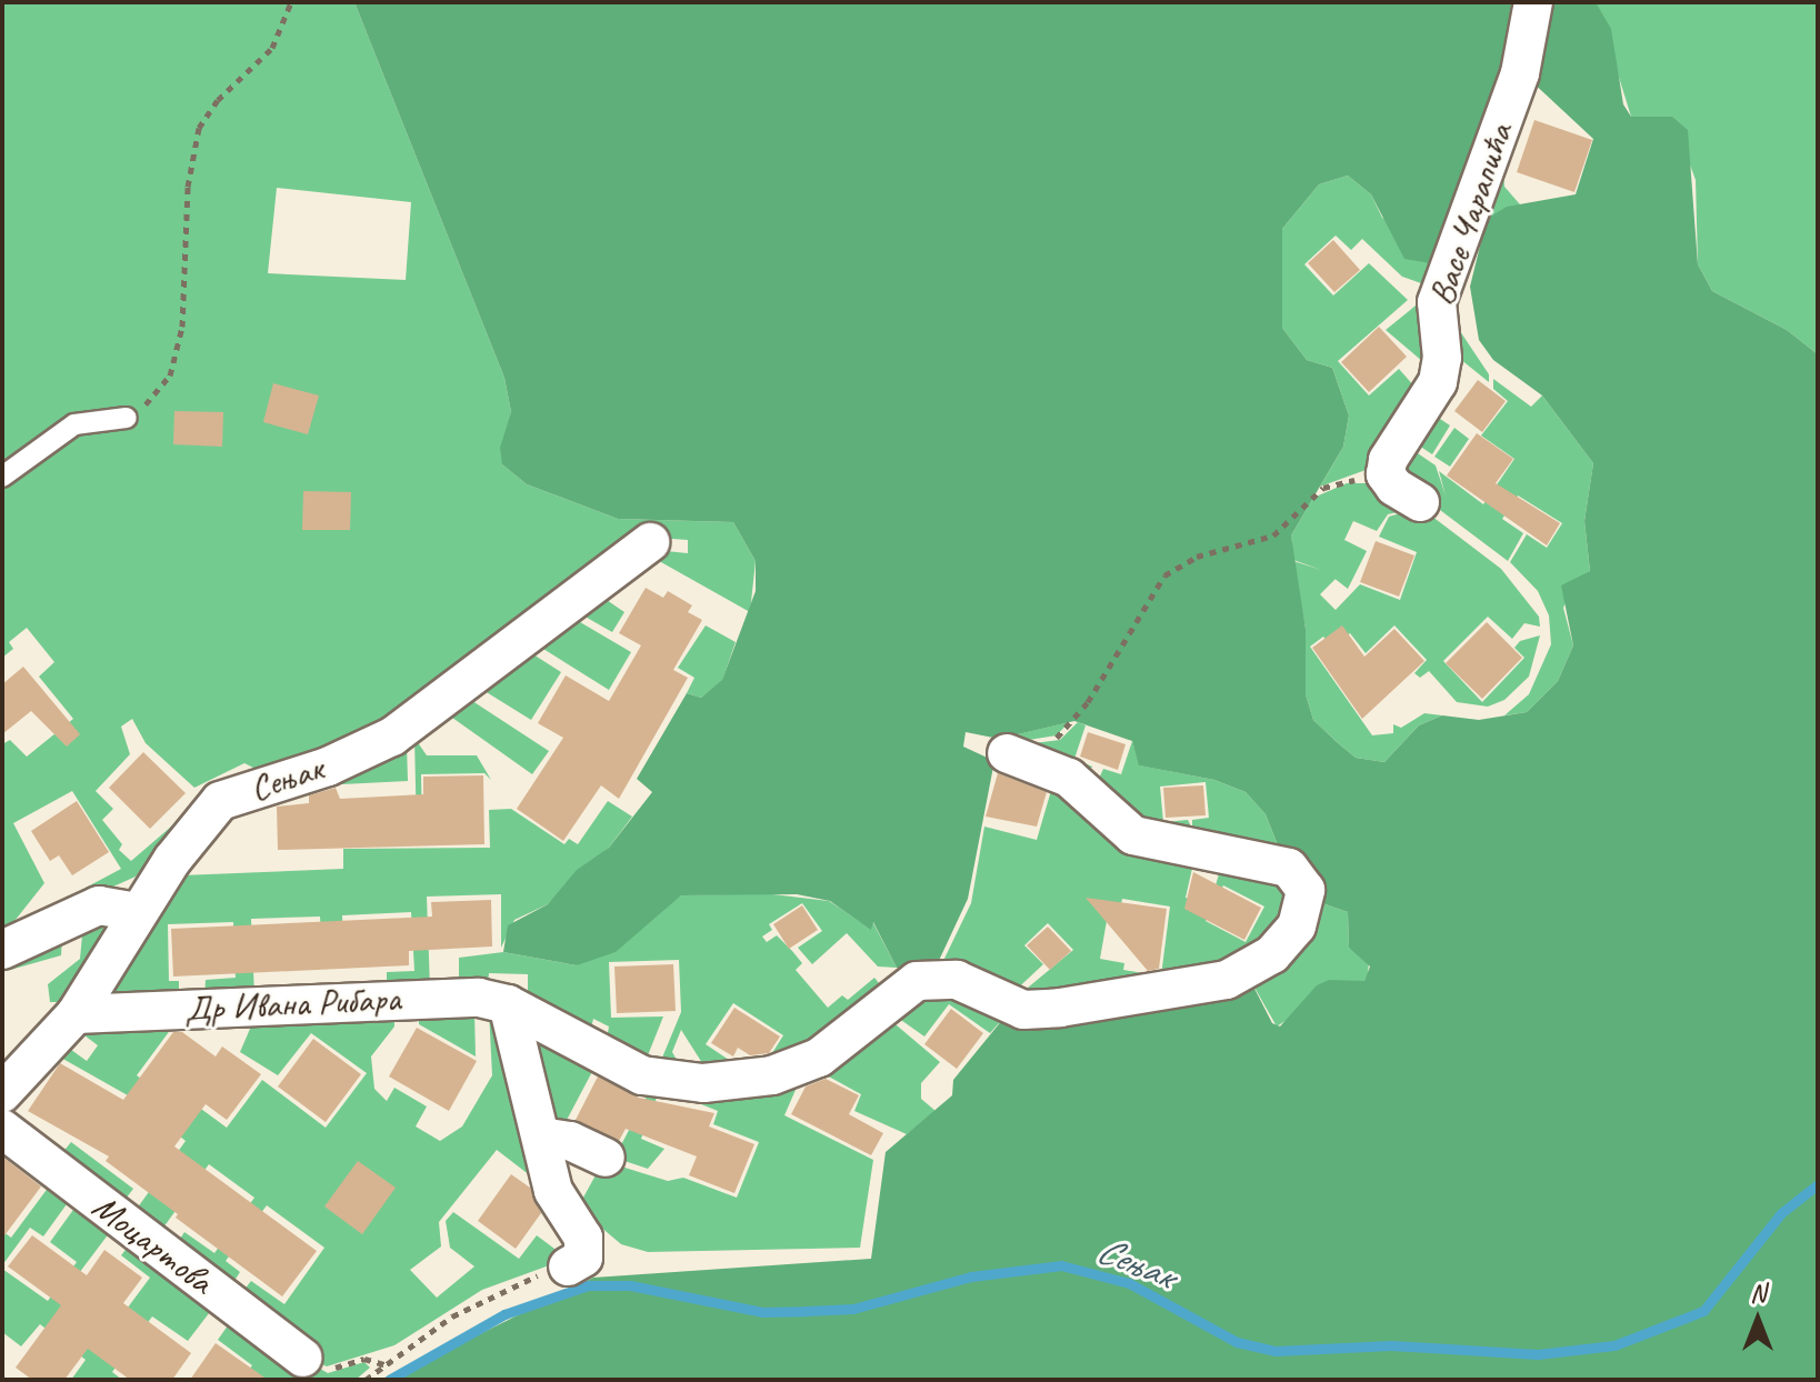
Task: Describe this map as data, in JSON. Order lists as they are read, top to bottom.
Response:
{
  "streets": {
    "street": [
      "Васе Чарапића",
      "Сењак",
      "Др Ивана Рибара",
      "Моцартова"
    ]
  },
  "crossings": [
    ["Сењак", "Др Ивана Рибара"]
  ],
  "water": ["Сењак"],
  "north": "top"
}
